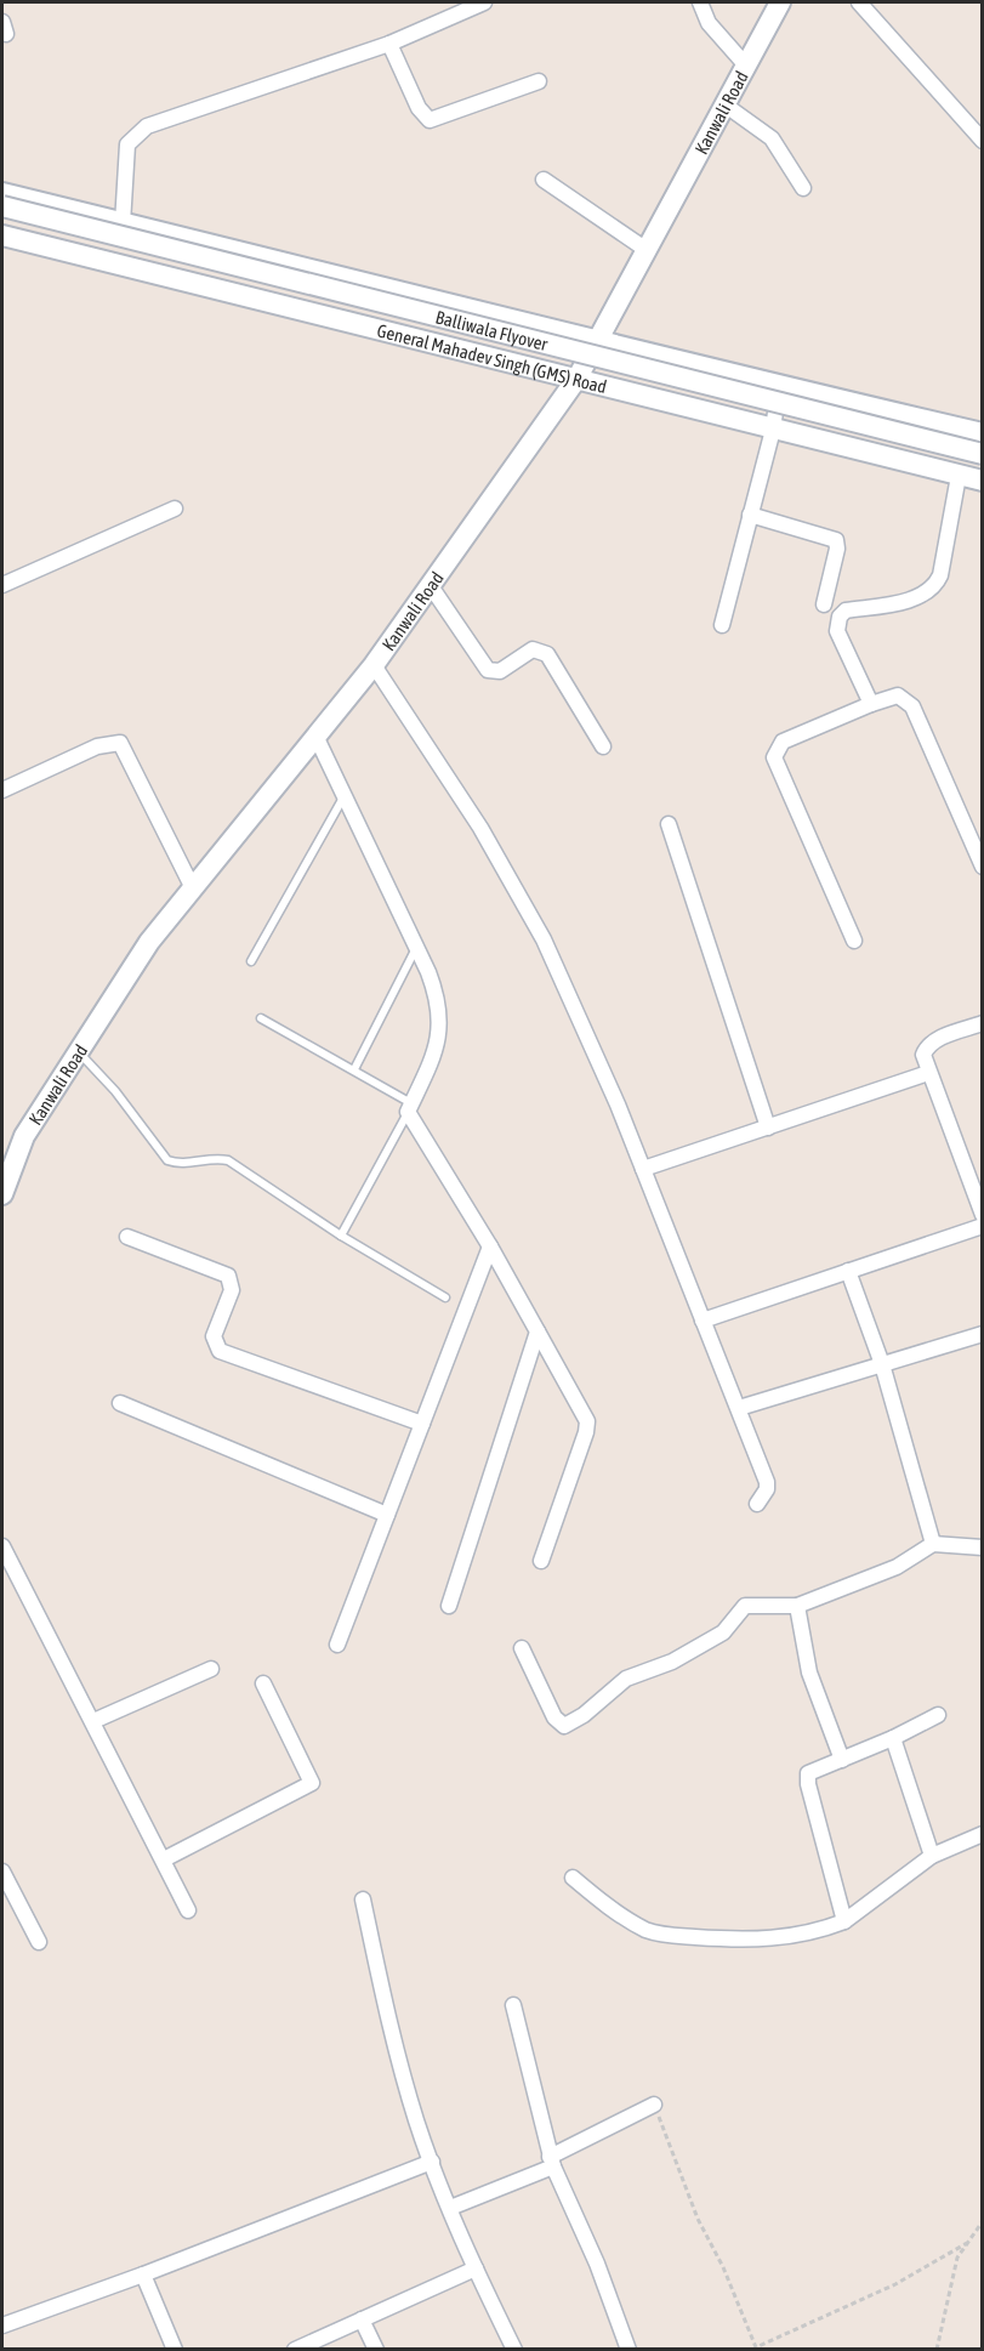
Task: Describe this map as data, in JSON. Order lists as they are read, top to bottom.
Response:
{
  "streets": {
    "street": ["Kanwali Road", "Balliwala Flyover", "General Mahadev Singh (GMS) Road"]
  },
  "crossings": [
    ["Kanwali Road", "General Mahadev Singh (GMS) Road"]
  ]
}
